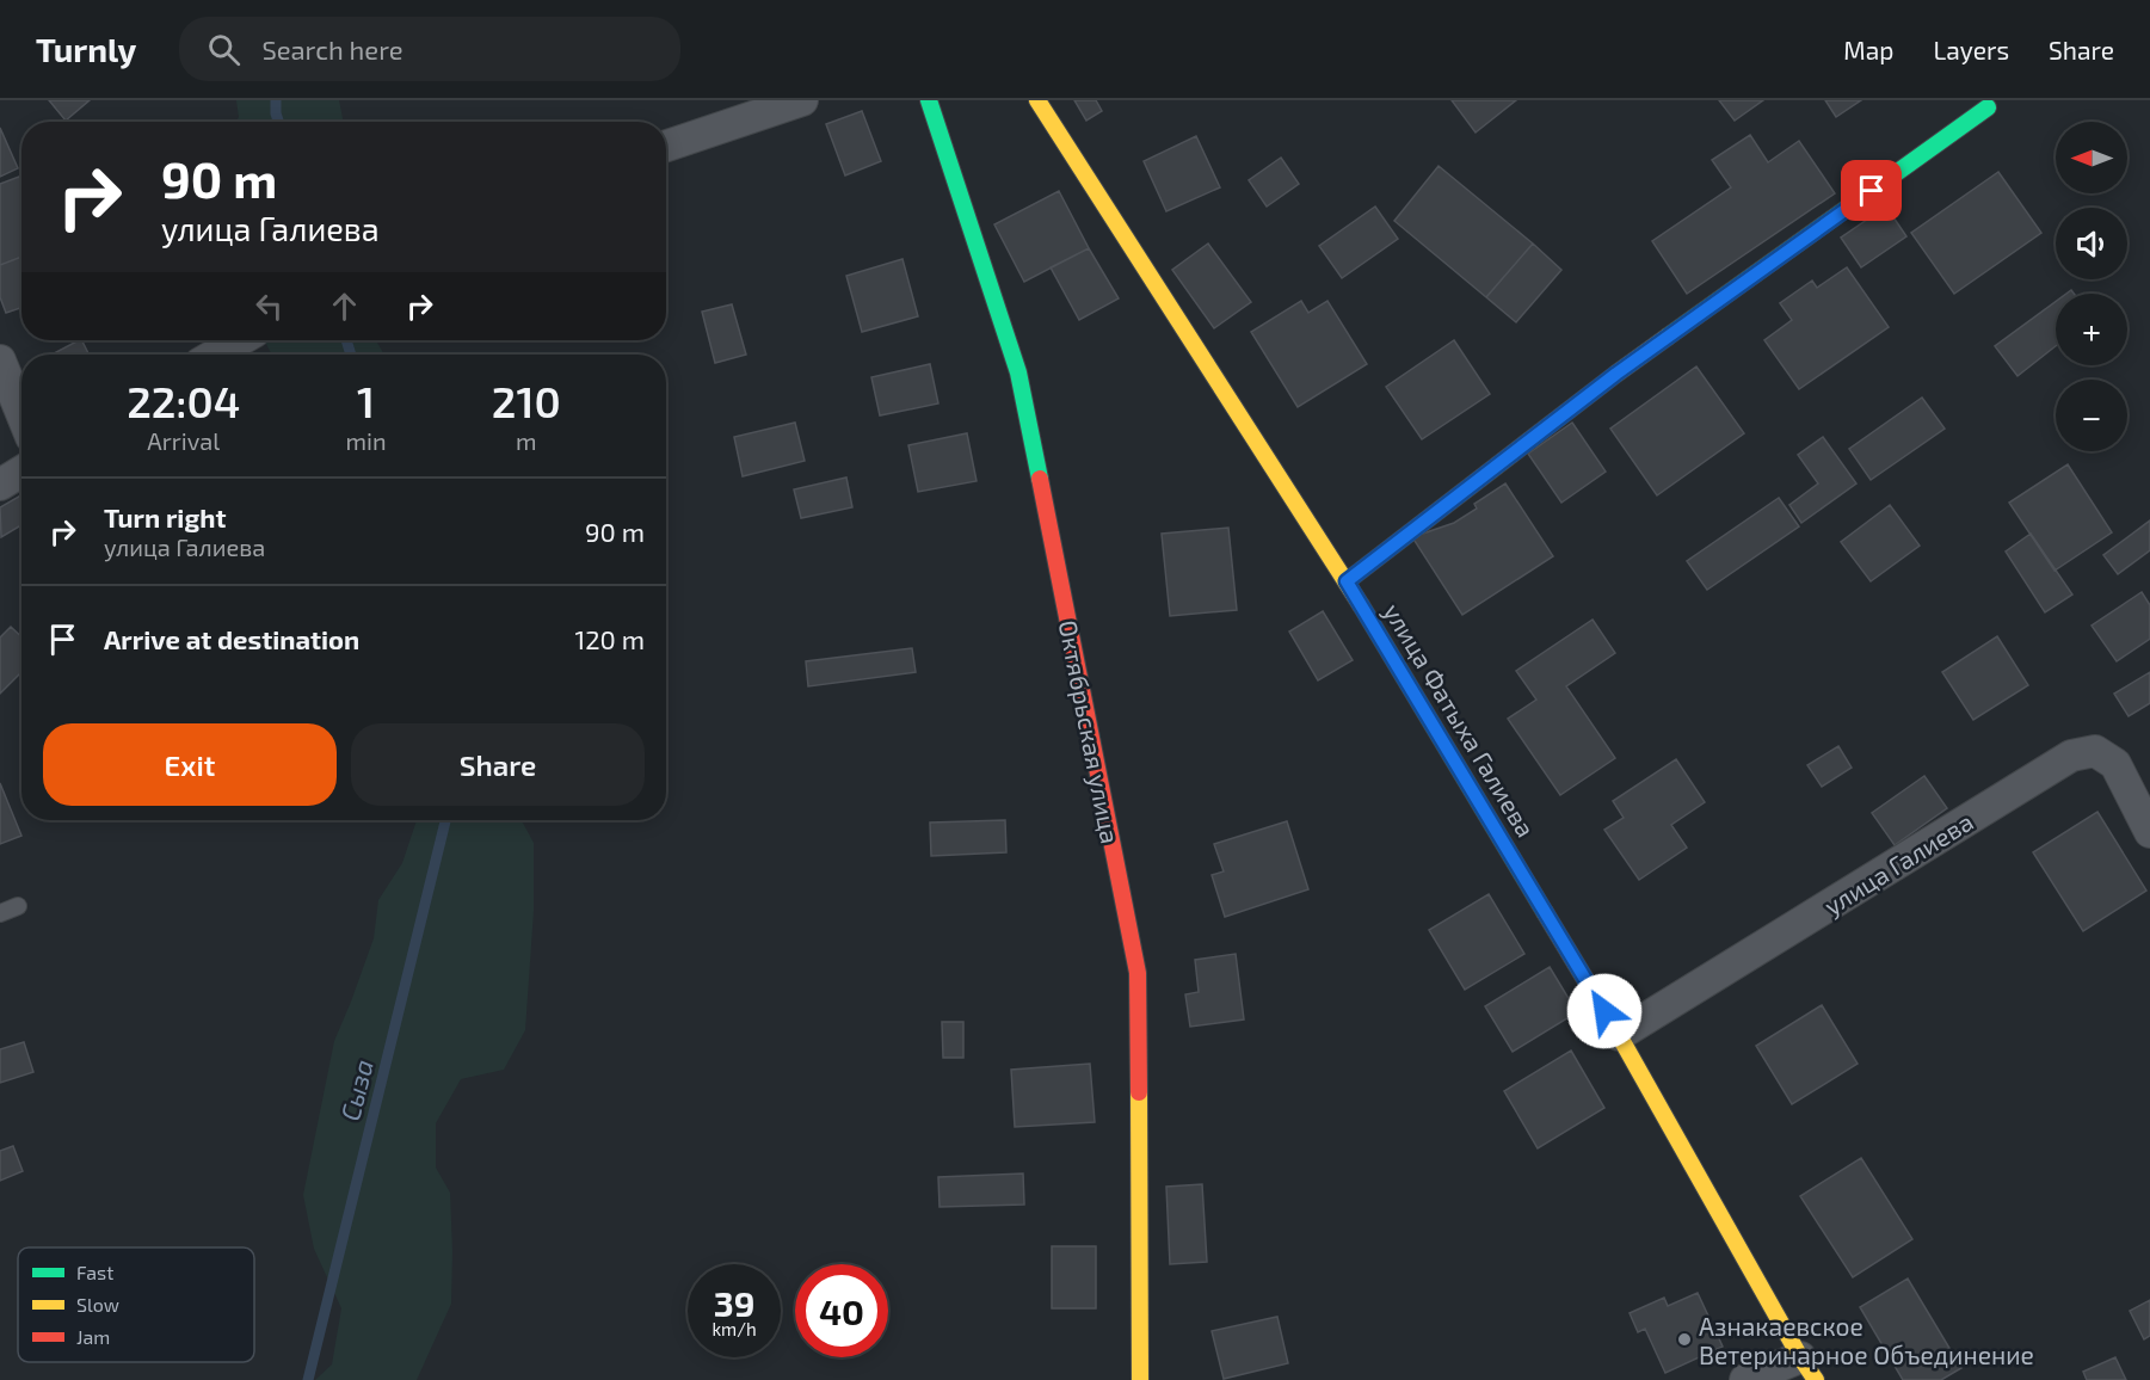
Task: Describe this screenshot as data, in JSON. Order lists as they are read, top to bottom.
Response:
{
  "streets": {
    "street": ["улица Фатыха Галиева", "Октябрьская улица", "улица Галиева"]
  },
  "crossings": [
    ["улица Фатыха Галиева", "улица Галиева"]
  ],
  "water": ["Сыза"],
  "places": ["Азнакаевское Ветеринарное Объединение"],
  "legend": ["Fast", "Slow", "Jam"],
  "north": "left",
  "page": {
    "header": "Turnly",
    "search": "Search here",
    "nav": ["Map", "Layers", "Share"],
    "map_buttons": ["+", "−"],
    "turn": ["90 m", "улица Галиева"],
    "eta": [
      "22:04",
      "Arrival",
      "1",
      "min",
      "210",
      "m"
    ],
    "list": [
      {
        "name": "Turn right",
        "note": "улица Галиева",
        "value": "90 m"
      },
      {
        "name": "Arrive at destination",
        "value": "120 m"
      }
    ],
    "buttons": ["Exit", "Share"],
    "speed": "39 km/h",
    "limit": "40"
  }
}
